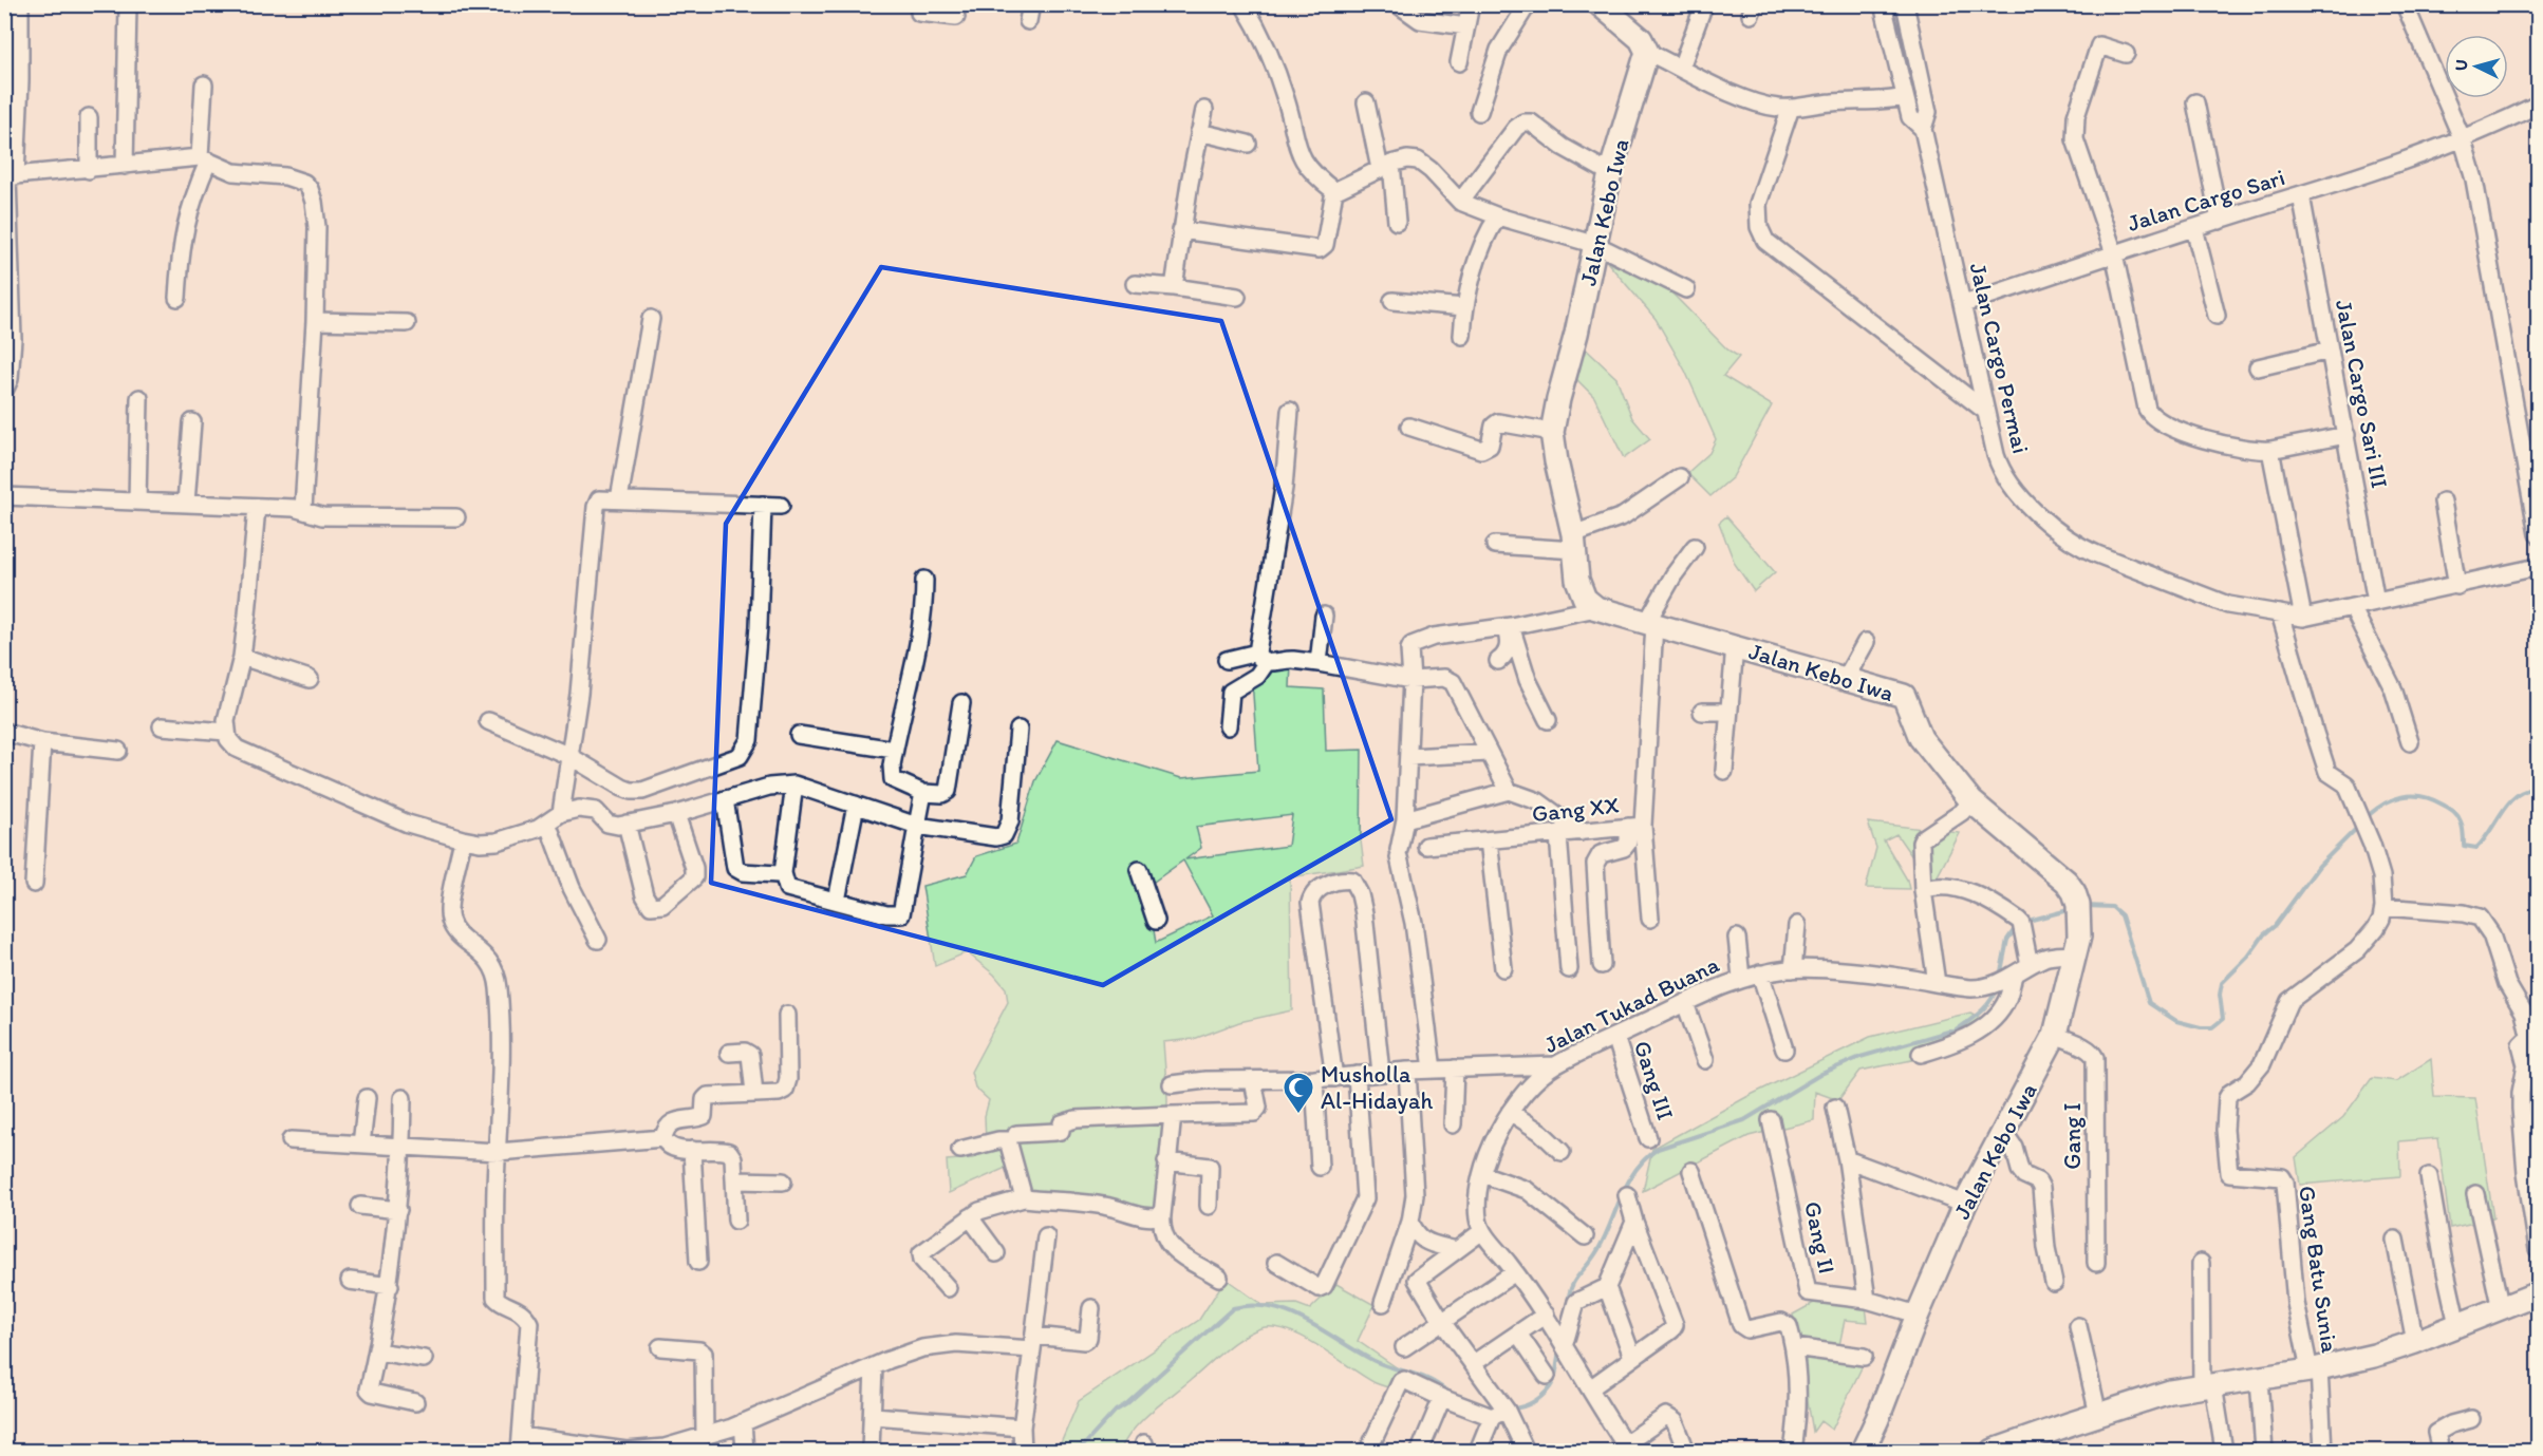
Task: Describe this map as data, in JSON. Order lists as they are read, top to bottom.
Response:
{
  "streets": {
    "street": [
      "Jalan Cargo Sari",
      "Jalan Kebo Iwa",
      "Jalan Cargo Permai",
      "Jalan Cargo Sari III",
      "Gang XX",
      "Jalan Tukad Buana",
      "Gang III",
      "Gang I",
      "Gang II",
      "Gang Batu Sunia"
    ]
  },
  "crossings": [
    ["Jalan Cargo Sari", "Jalan Cargo Permai"],
    ["Jalan Cargo Sari", "Jalan Cargo Sari III"],
    ["Jalan Kebo Iwa", "Gang XX"],
    ["Jalan Kebo Iwa", "Jalan Tukad Buana"],
    ["Jalan Kebo Iwa", "Gang I"],
    ["Jalan Kebo Iwa", "Gang II"],
    ["Jalan Cargo Permai", "Jalan Cargo Sari III"],
    ["Jalan Tukad Buana", "Gang III"]
  ],
  "places": {
    "mosque": ["Musholla Al-Hidayah"]
  },
  "north": "left"
}
